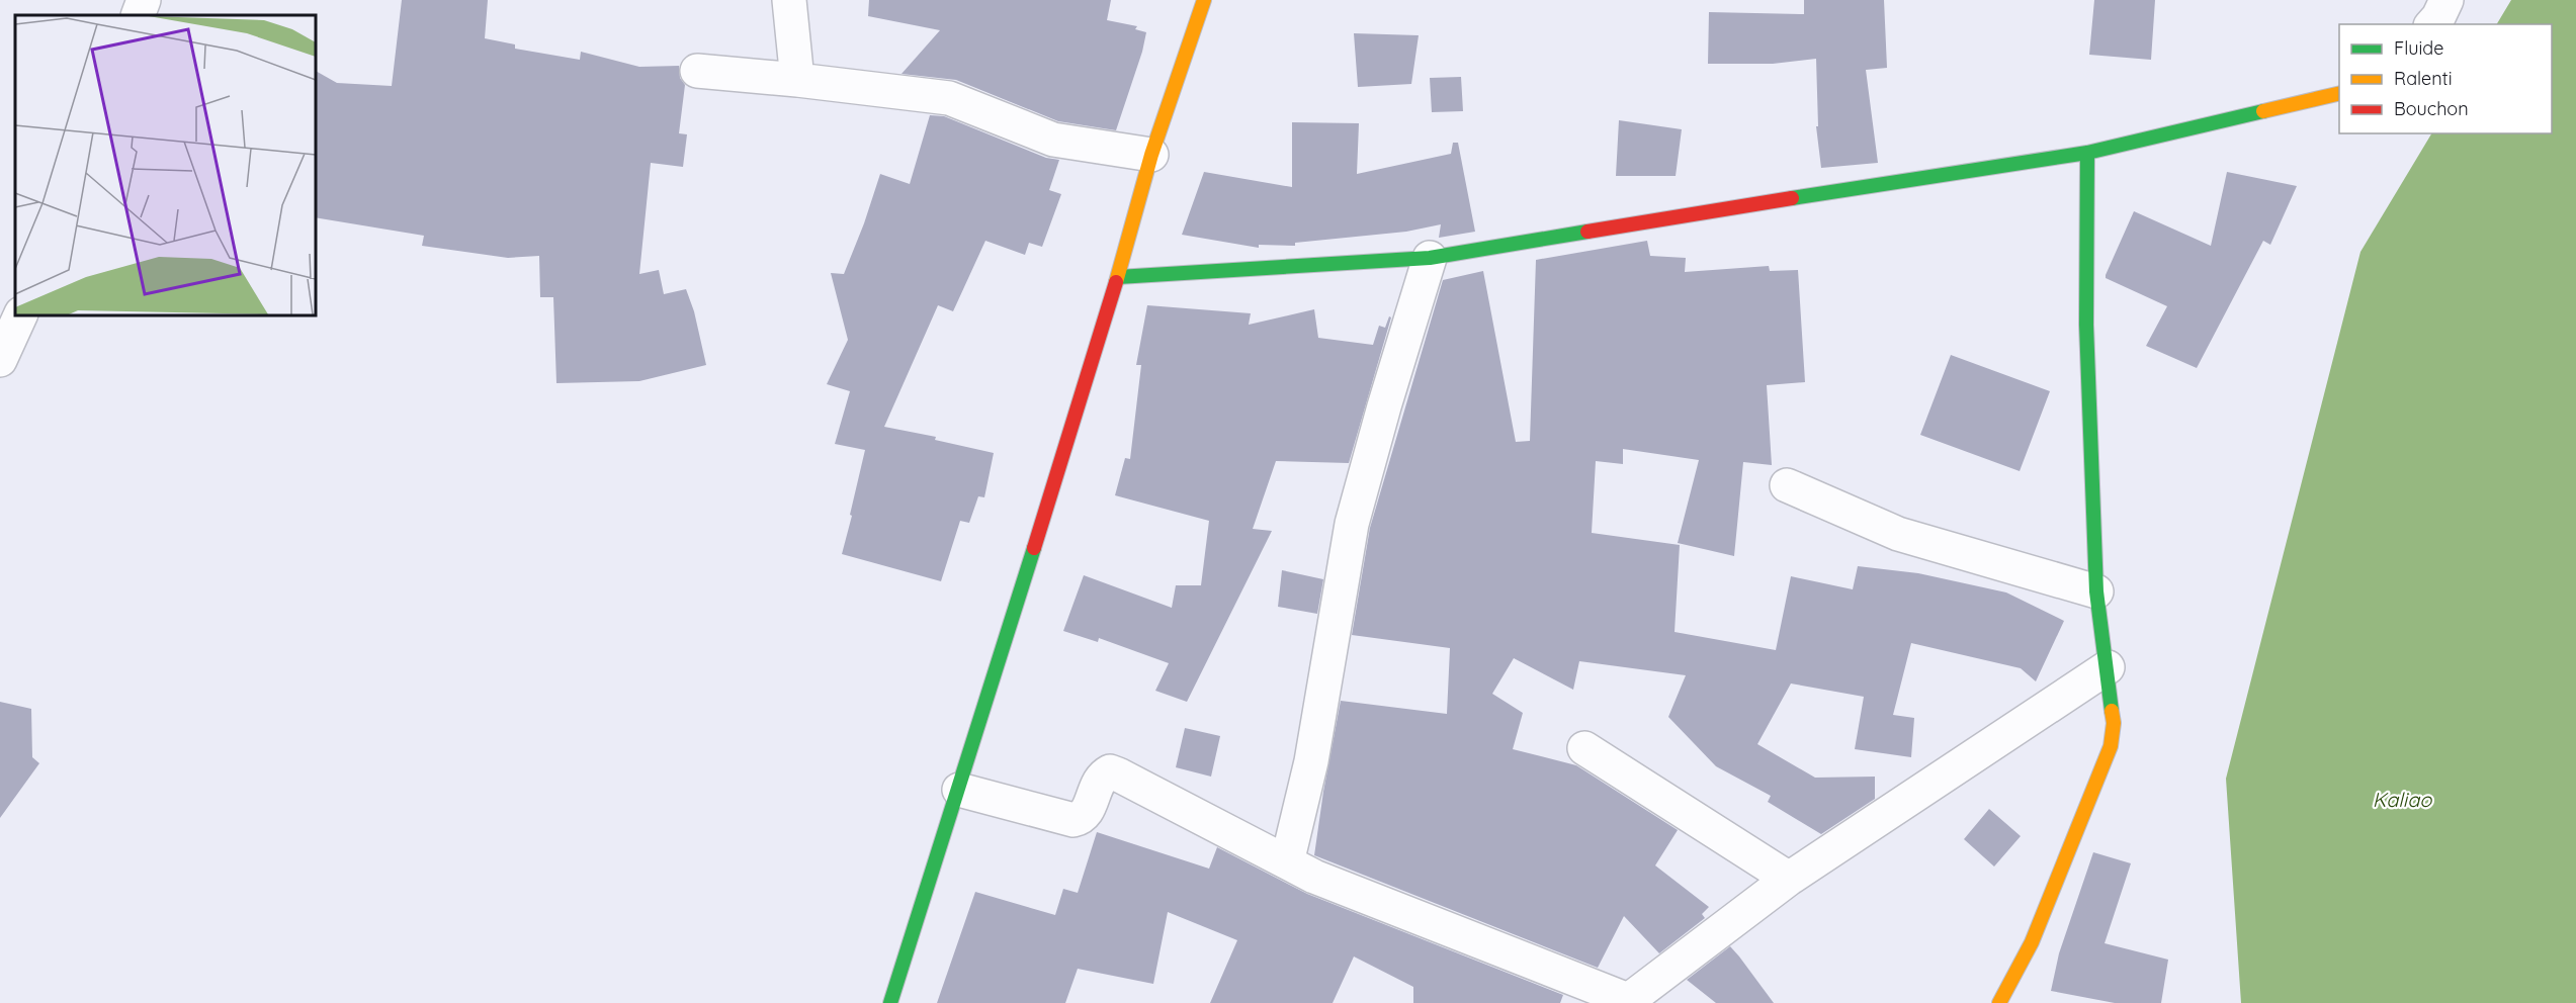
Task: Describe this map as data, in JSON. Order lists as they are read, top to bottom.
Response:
{
  "water": ["Kaliao"],
  "legend": ["Fluide", "Ralenti", "Bouchon"]
}
